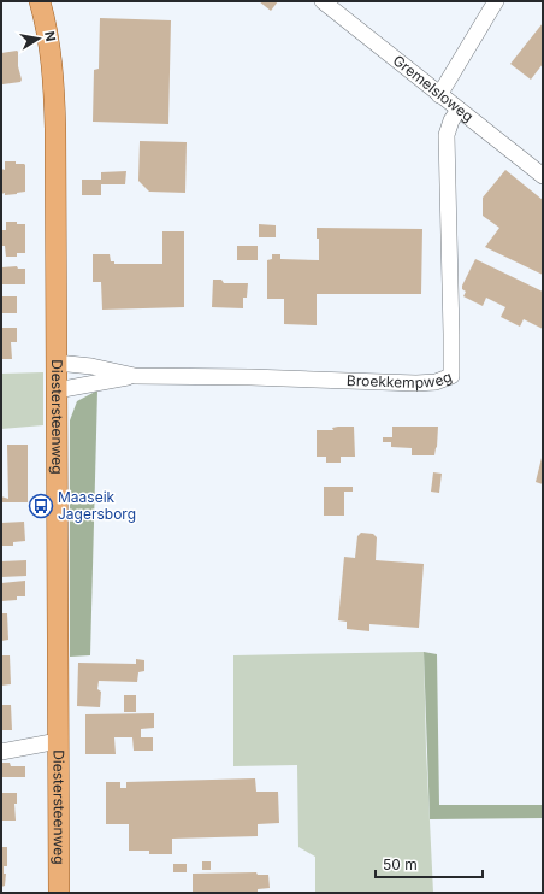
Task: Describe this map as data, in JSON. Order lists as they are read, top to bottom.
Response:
{
  "streets": {
    "main road": ["Diestersteenweg"],
    "street": ["Gremelsloweg", "Broekkempweg"]
  },
  "crossings": [
    ["Gremelsloweg", "Broekkempweg"],
    ["Broekkempweg", "Diestersteenweg"]
  ],
  "places": {
    "bus stop": ["Maaseik Jagersborg"]
  },
  "scale_bar": "50 m",
  "north": "right"
}
